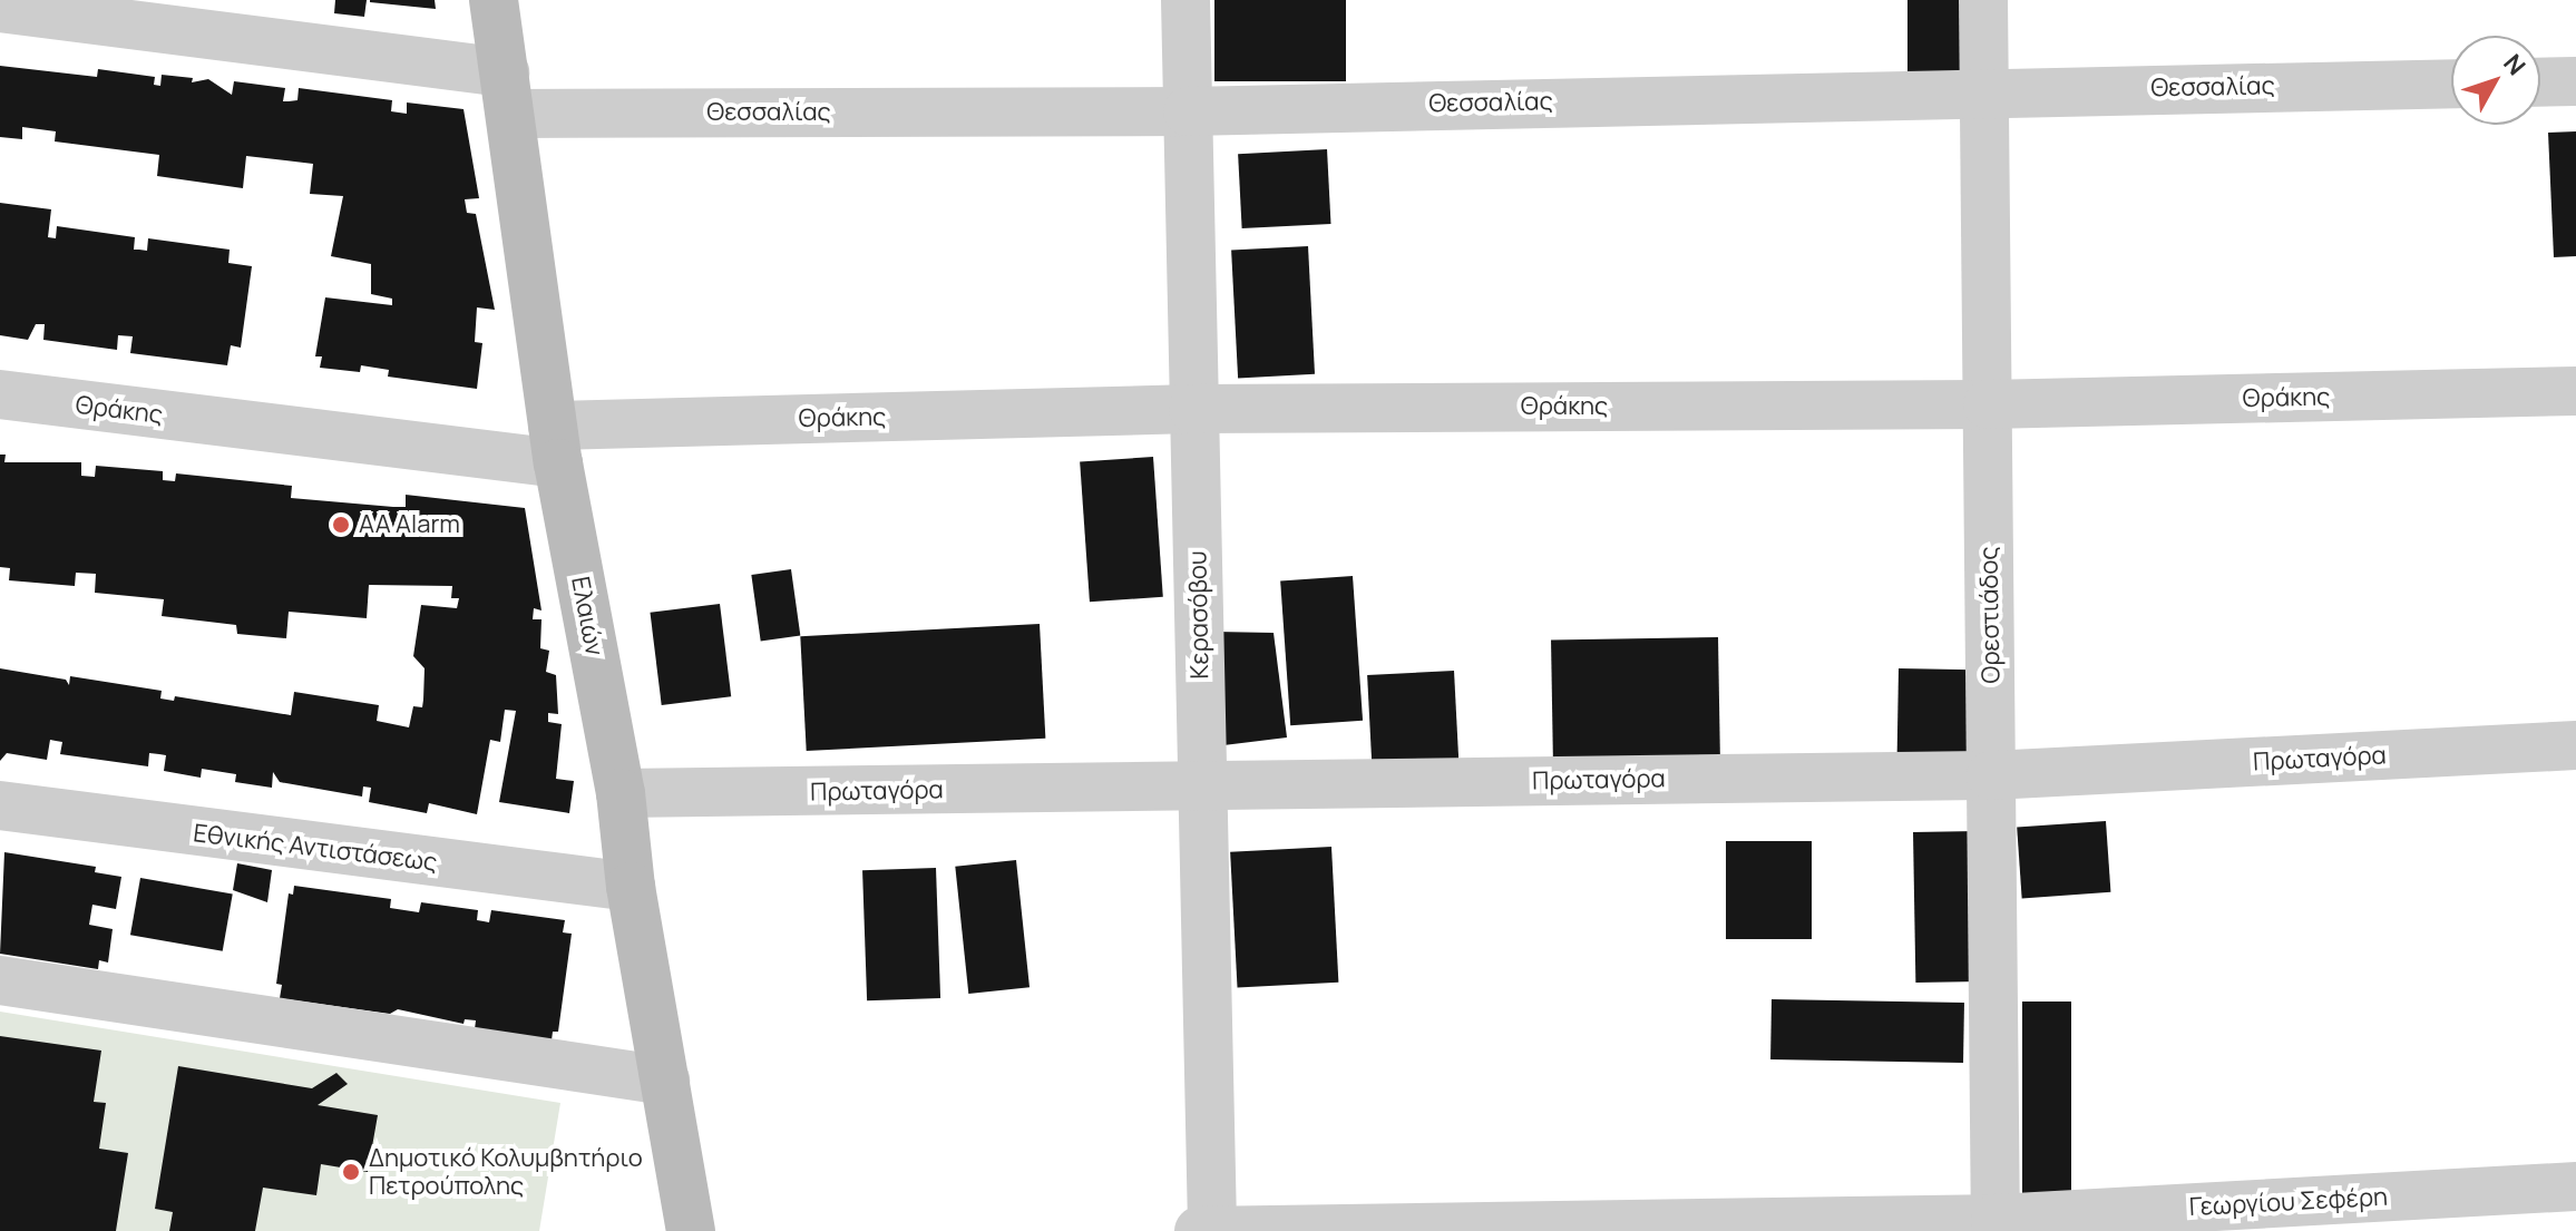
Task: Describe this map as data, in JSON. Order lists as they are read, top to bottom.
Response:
{
  "streets": {
    "street": [
      "Θεσσαλίας",
      "Θράκης",
      "Κερασόβου",
      "Ορεστιάδος",
      "Ελαιών",
      "Πρωταγόρα",
      "Εθνικής Αντιστάσεως",
      "Γεωργίου Σεφέρη"
    ]
  },
  "crossings": [
    ["Θεσσαλίας", "Κερασόβου"],
    ["Θεσσαλίας", "Ορεστιάδος"],
    ["Θεσσαλίας", "Ελαιών"],
    ["Θράκης", "Κερασόβου"],
    ["Θράκης", "Ορεστιάδος"],
    ["Θράκης", "Ελαιών"],
    ["Κερασόβου", "Πρωταγόρα"],
    ["Κερασόβου", "Γεωργίου Σεφέρη"],
    ["Ορεστιάδος", "Πρωταγόρα"],
    ["Ορεστιάδος", "Γεωργίου Σεφέρη"],
    ["Ελαιών", "Πρωταγόρα"],
    ["Ελαιών", "Εθνικής Αντιστάσεως"]
  ],
  "places": ["AA Alarm", "Δημοτικό Κολυμβητήριο Πετρούπολης"],
  "north": "top right"
}
